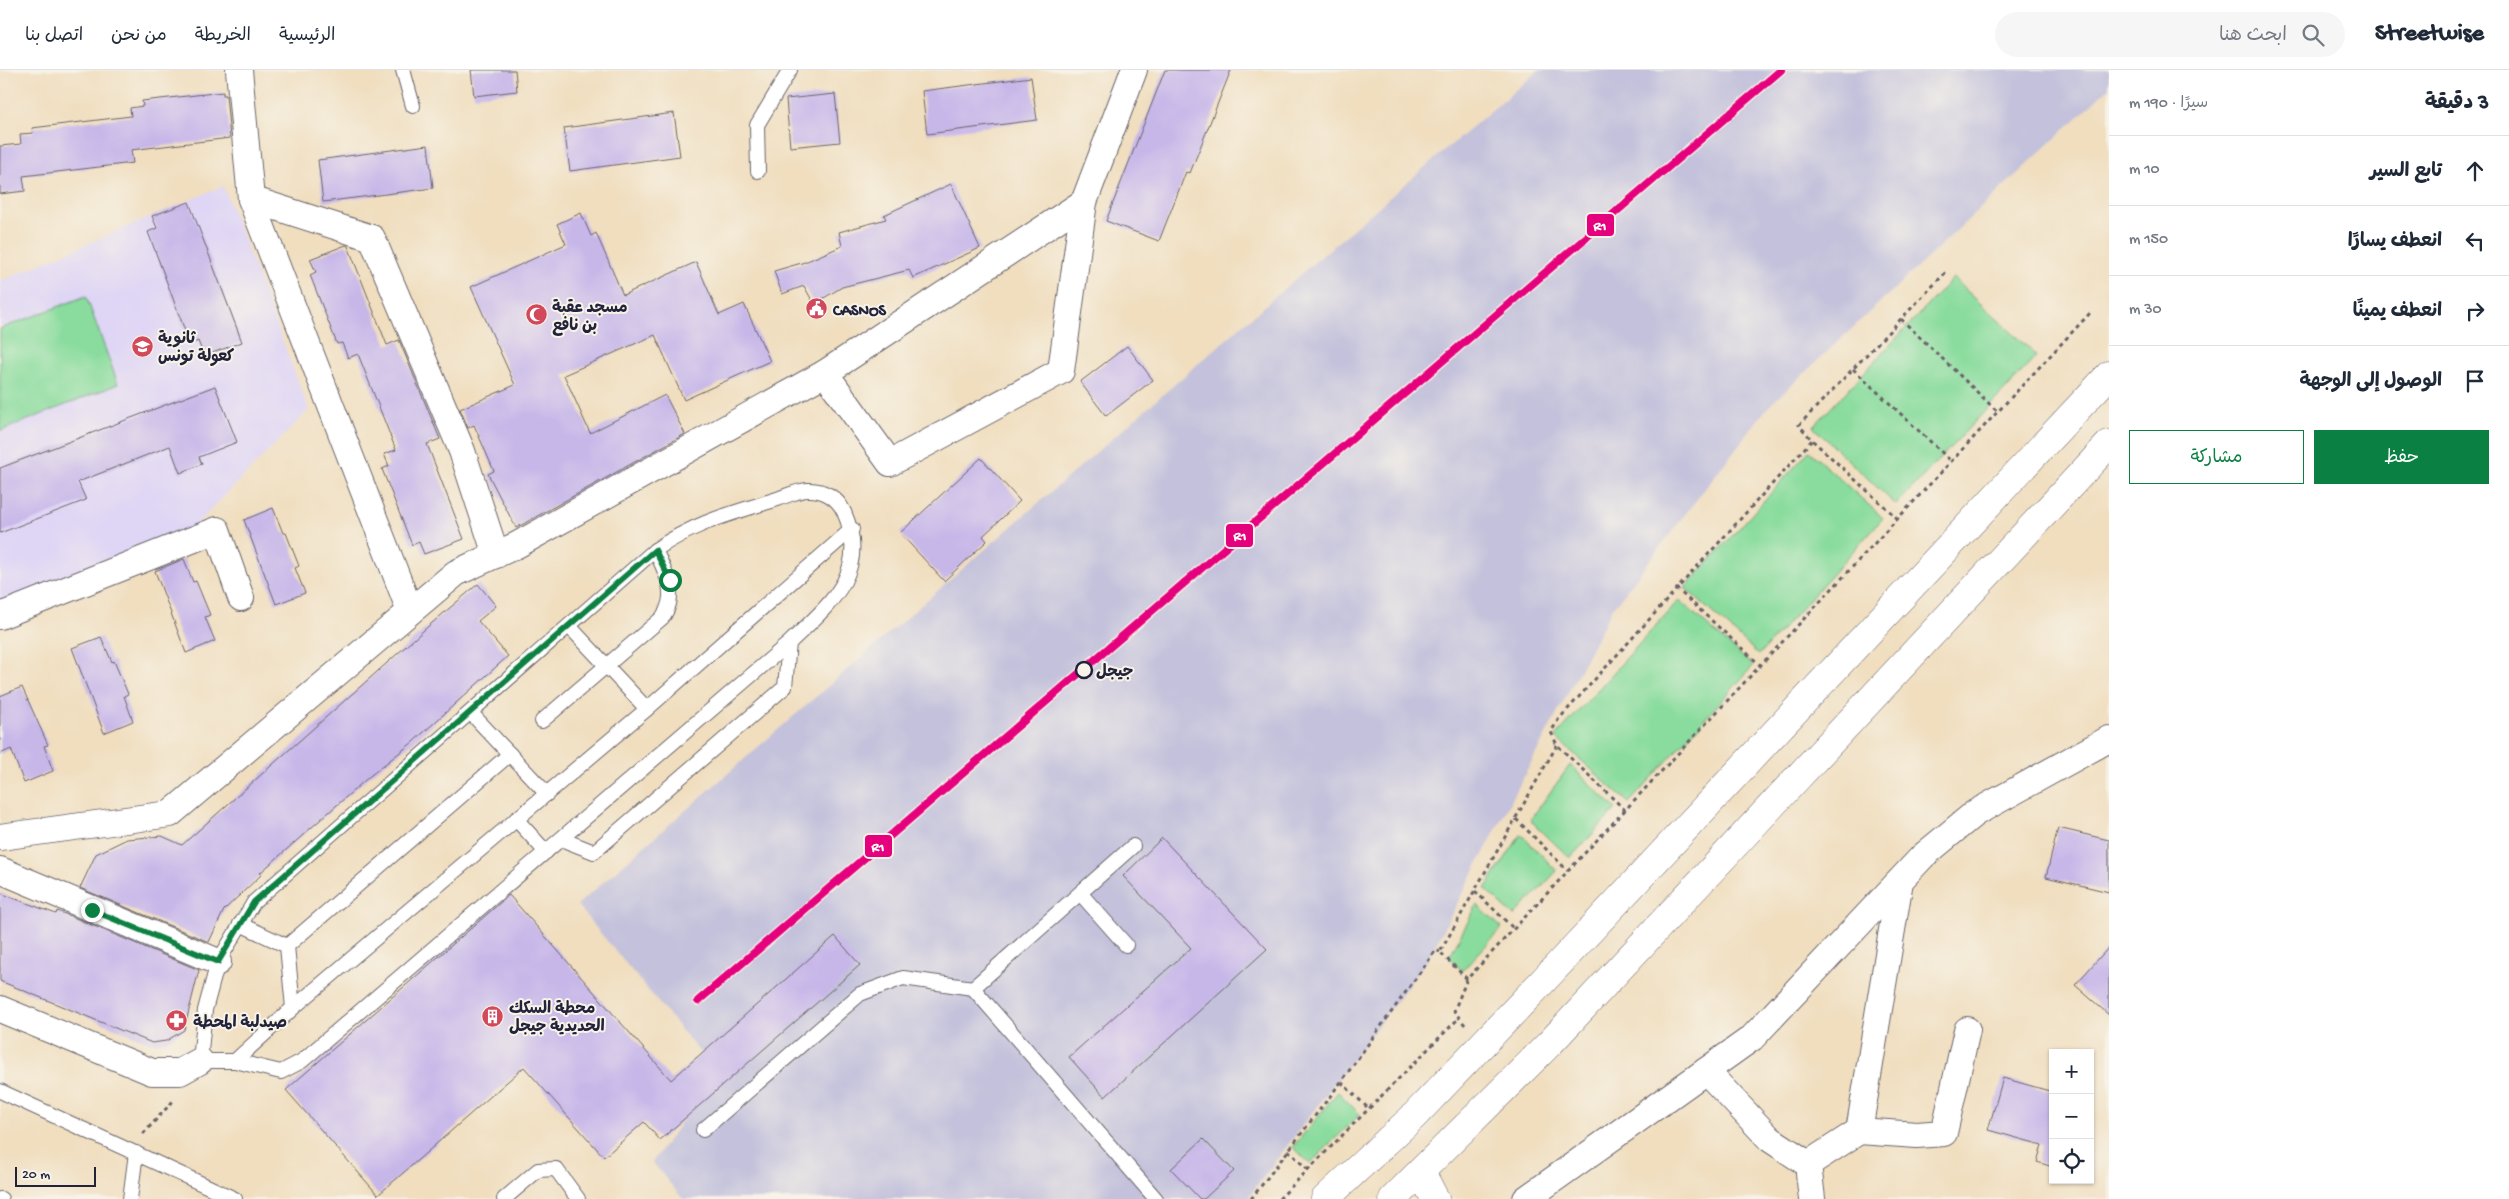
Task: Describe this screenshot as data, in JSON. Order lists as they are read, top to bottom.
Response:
{
  "places": {
    "public building": ["CASNOS"],
    "mosque": ["مسجد عقبة بن نافع"],
    "school or university": ["ثانوية كعولة تونس"],
    "other": ["جيجل"],
    "building": ["محطة السكك الحديدية جيجل"],
    "pharmacy": ["صيدلبة المحطة"]
  },
  "lines": ["transit line R1"],
  "scale_bar": "20 m",
  "page": {
    "header": "Streetwise",
    "search": "ابحث هنا",
    "nav": [
      "الرئيسية",
      "الخريطة",
      "من نحن",
      "اتصل بنا"
    ],
    "heading": ["3 دقيقة", "سيرًا · 190 m"],
    "list": [
      ["تابع السير", "10 m"],
      ["انعطف يسارًا", "150 m"],
      ["انعطف يمينًا", "30 m"],
      "الوصول إلى الوجهة"
    ],
    "buttons": ["حفظ", "مشاركة"],
    "map_buttons": ["+", "−"],
    "scale": "20 m"
  }
}
